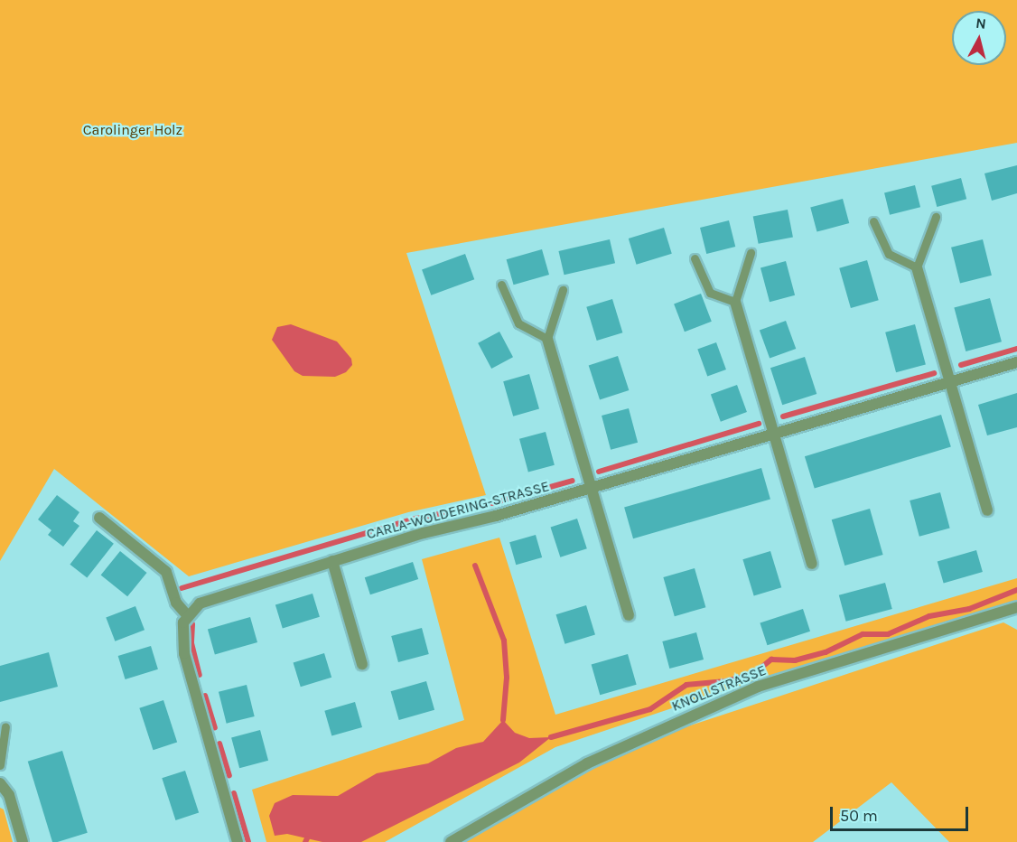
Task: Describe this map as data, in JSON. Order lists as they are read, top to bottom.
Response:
{
  "streets": {
    "street": ["CARLA-WOLDERING-STRASSE", "KNOLLSTRASSE"]
  },
  "parks": ["Carolinger Holz"],
  "scale_bar": "50 m",
  "north": "top"
}
